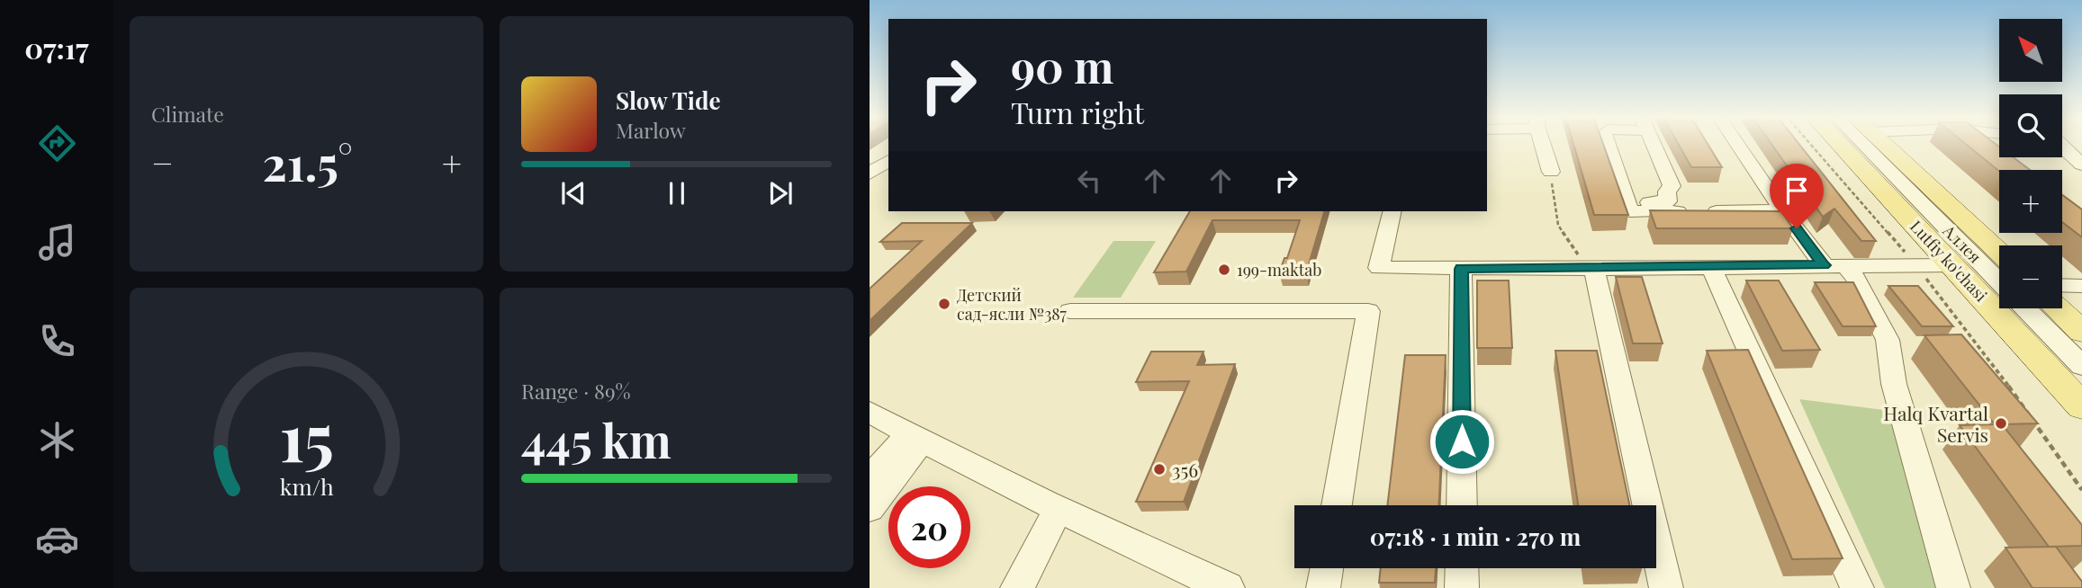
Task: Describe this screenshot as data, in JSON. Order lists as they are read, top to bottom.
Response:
{
  "streets": {
    "main road": ["Lutfiy ko'chasi"],
    "street": ["Аллея"]
  },
  "places": [
    "199-maktab",
    "Детский сад-ясли №387",
    "Halq Kvartal Servis",
    "356"
  ],
  "north": "top left",
  "page": {
    "tabs": "07:17",
    "tile": [
      "Climate",
      ["Range · 89%", "445 km"]
    ],
    "map_buttons": ["+", "−"],
    "turn": ["90 m", "Turn right"],
    "song": ["Slow Tide", "Marlow"],
    "heat": ["−", "21.5°", "+"],
    "limit": "20",
    "trip": "07:18 · 1 min · 270 m",
    "gauge": ["15", "km/h"]
  }
}
